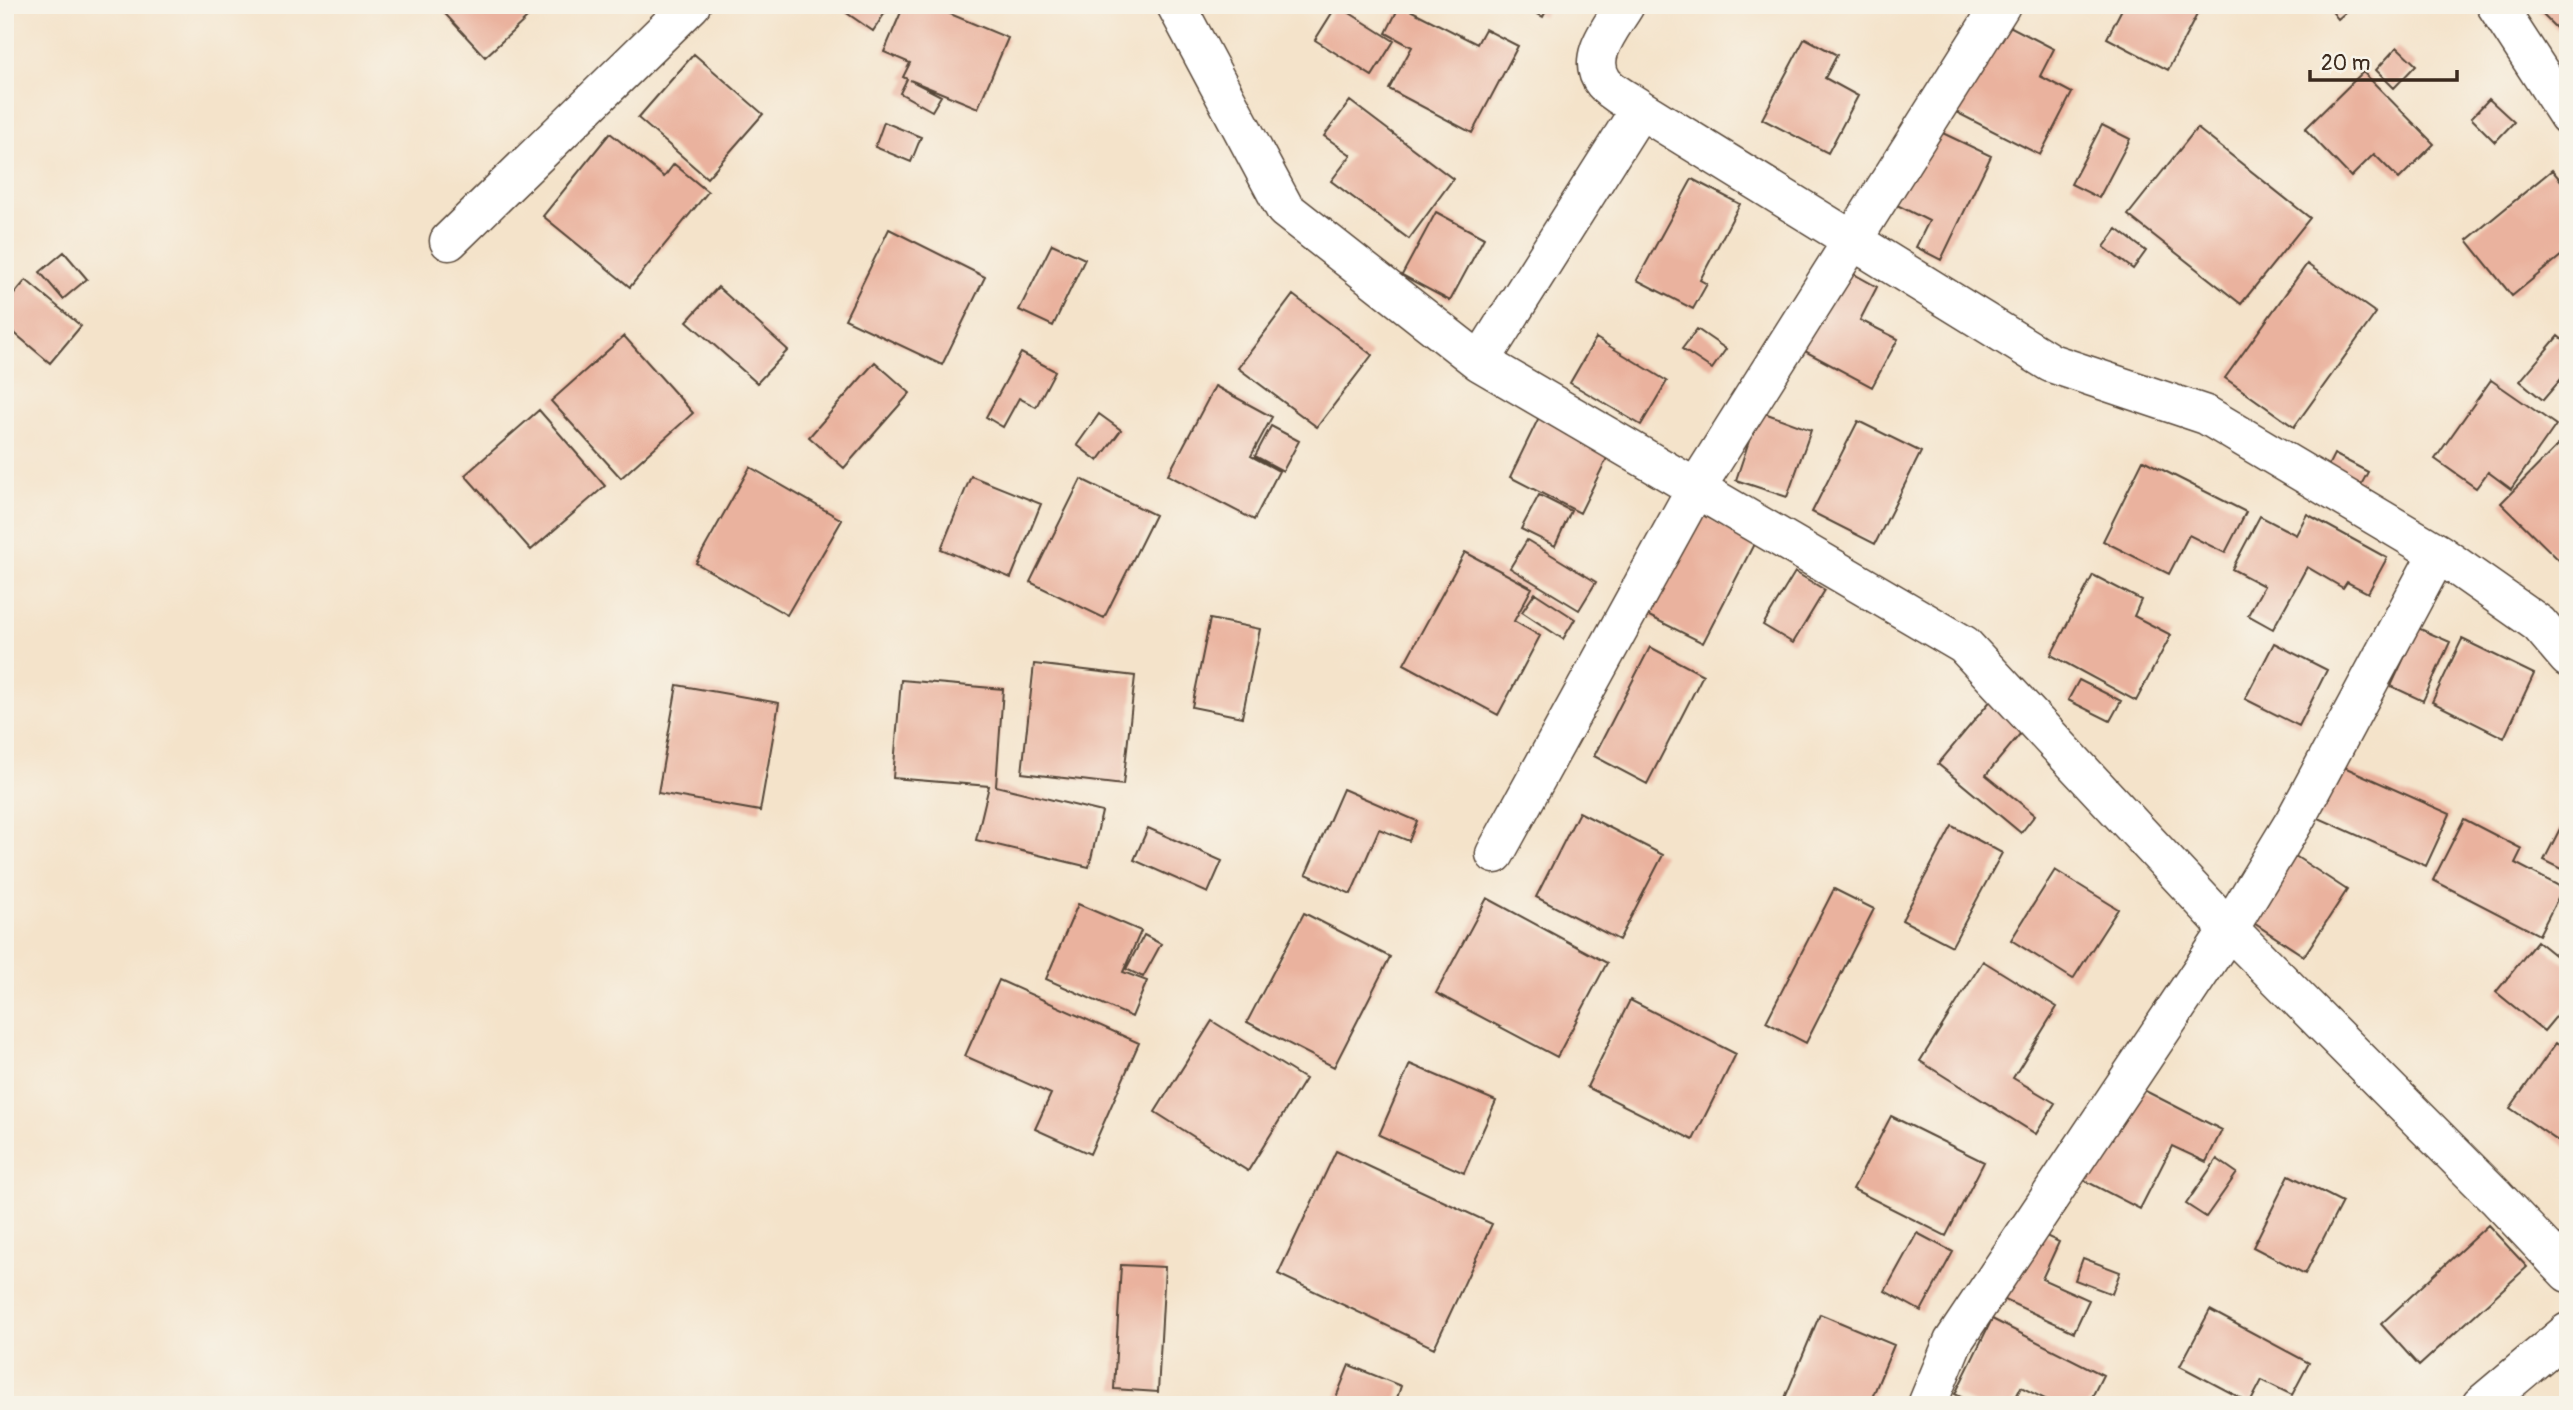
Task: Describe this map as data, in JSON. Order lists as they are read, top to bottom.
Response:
{
  "scale_bar": "20 m"
}
